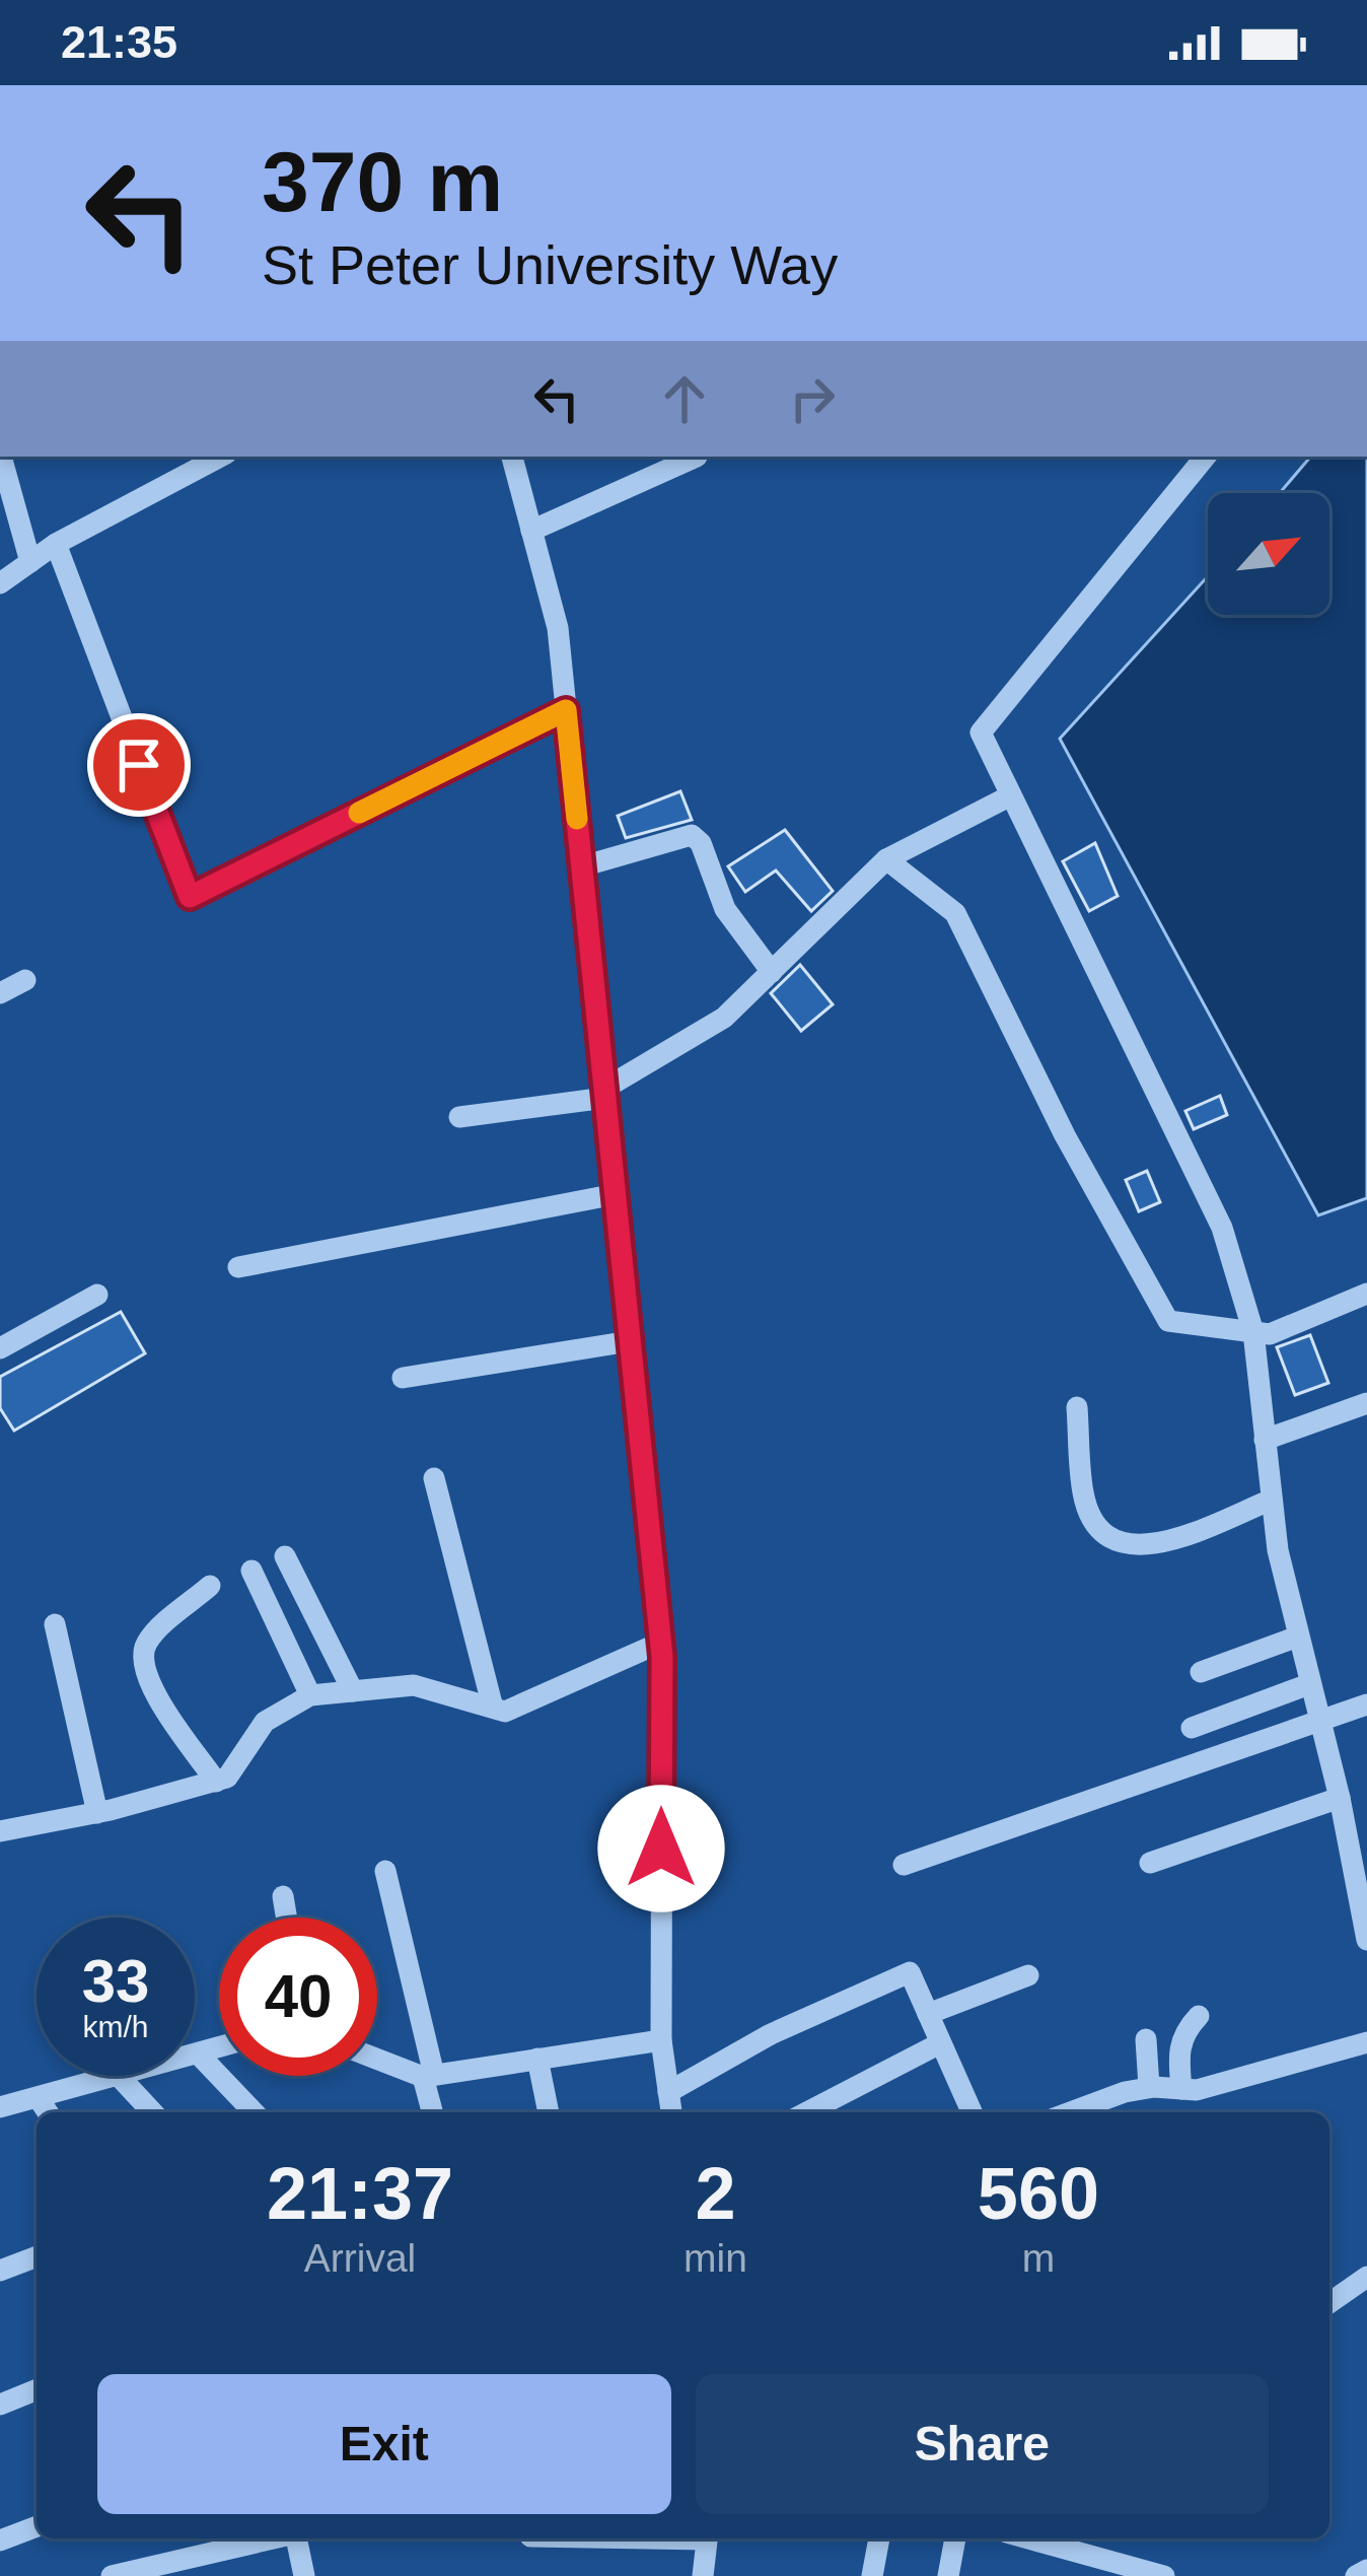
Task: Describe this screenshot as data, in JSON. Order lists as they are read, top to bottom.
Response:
{
  "north": "top right",
  "page": {
    "status": "21:35",
    "turn": ["370 m", "St Peter University Way"],
    "speed": "33 km/h",
    "limit": "40",
    "eta": [
      "21:37",
      "Arrival",
      "2",
      "min",
      "560",
      "m"
    ],
    "buttons": ["Exit", "Share"]
  }
}
